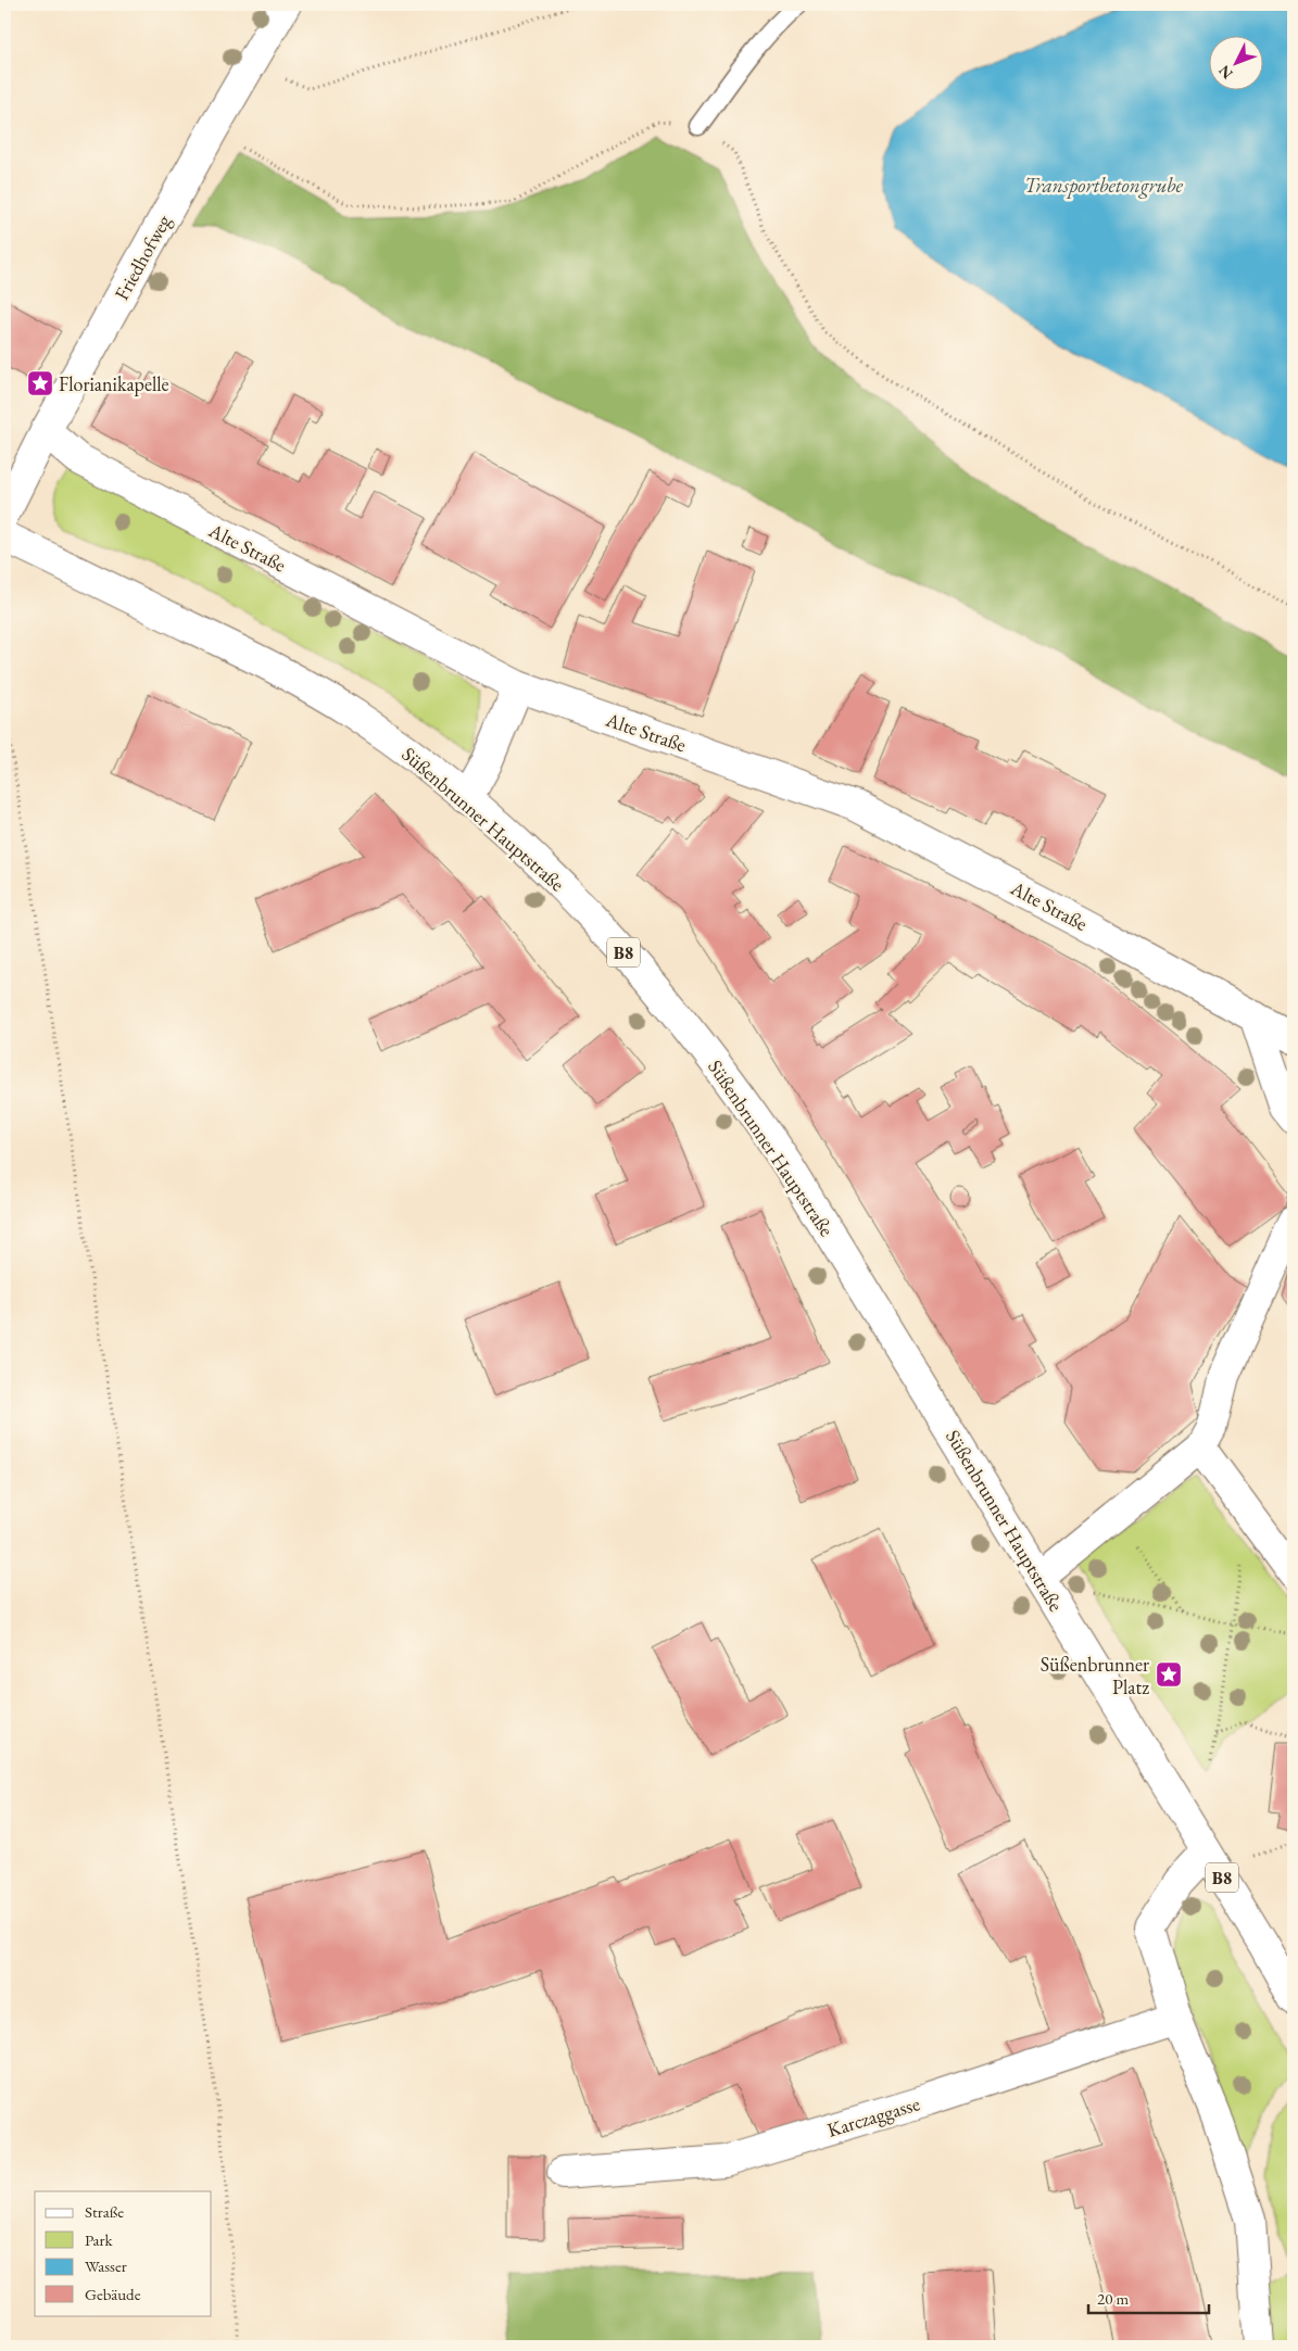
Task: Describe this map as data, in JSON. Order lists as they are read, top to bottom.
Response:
{
  "streets": {
    "street": [
      "Friedhofweg",
      "Alte Straße",
      "Süßenbrunner Hauptstraße",
      "B8",
      "Karczaggasse"
    ]
  },
  "crossings": [
    ["Friedhofweg", "Alte Straße"]
  ],
  "water": ["Transportbetongrube"],
  "places": {
    "place": ["Florianikapelle", "Süßenbrunner Platz"]
  },
  "legend": [
    "Straße",
    "Park",
    "Wasser",
    "Gebäude"
  ],
  "scale_bar": "20 m",
  "north": "bottom left"
}
